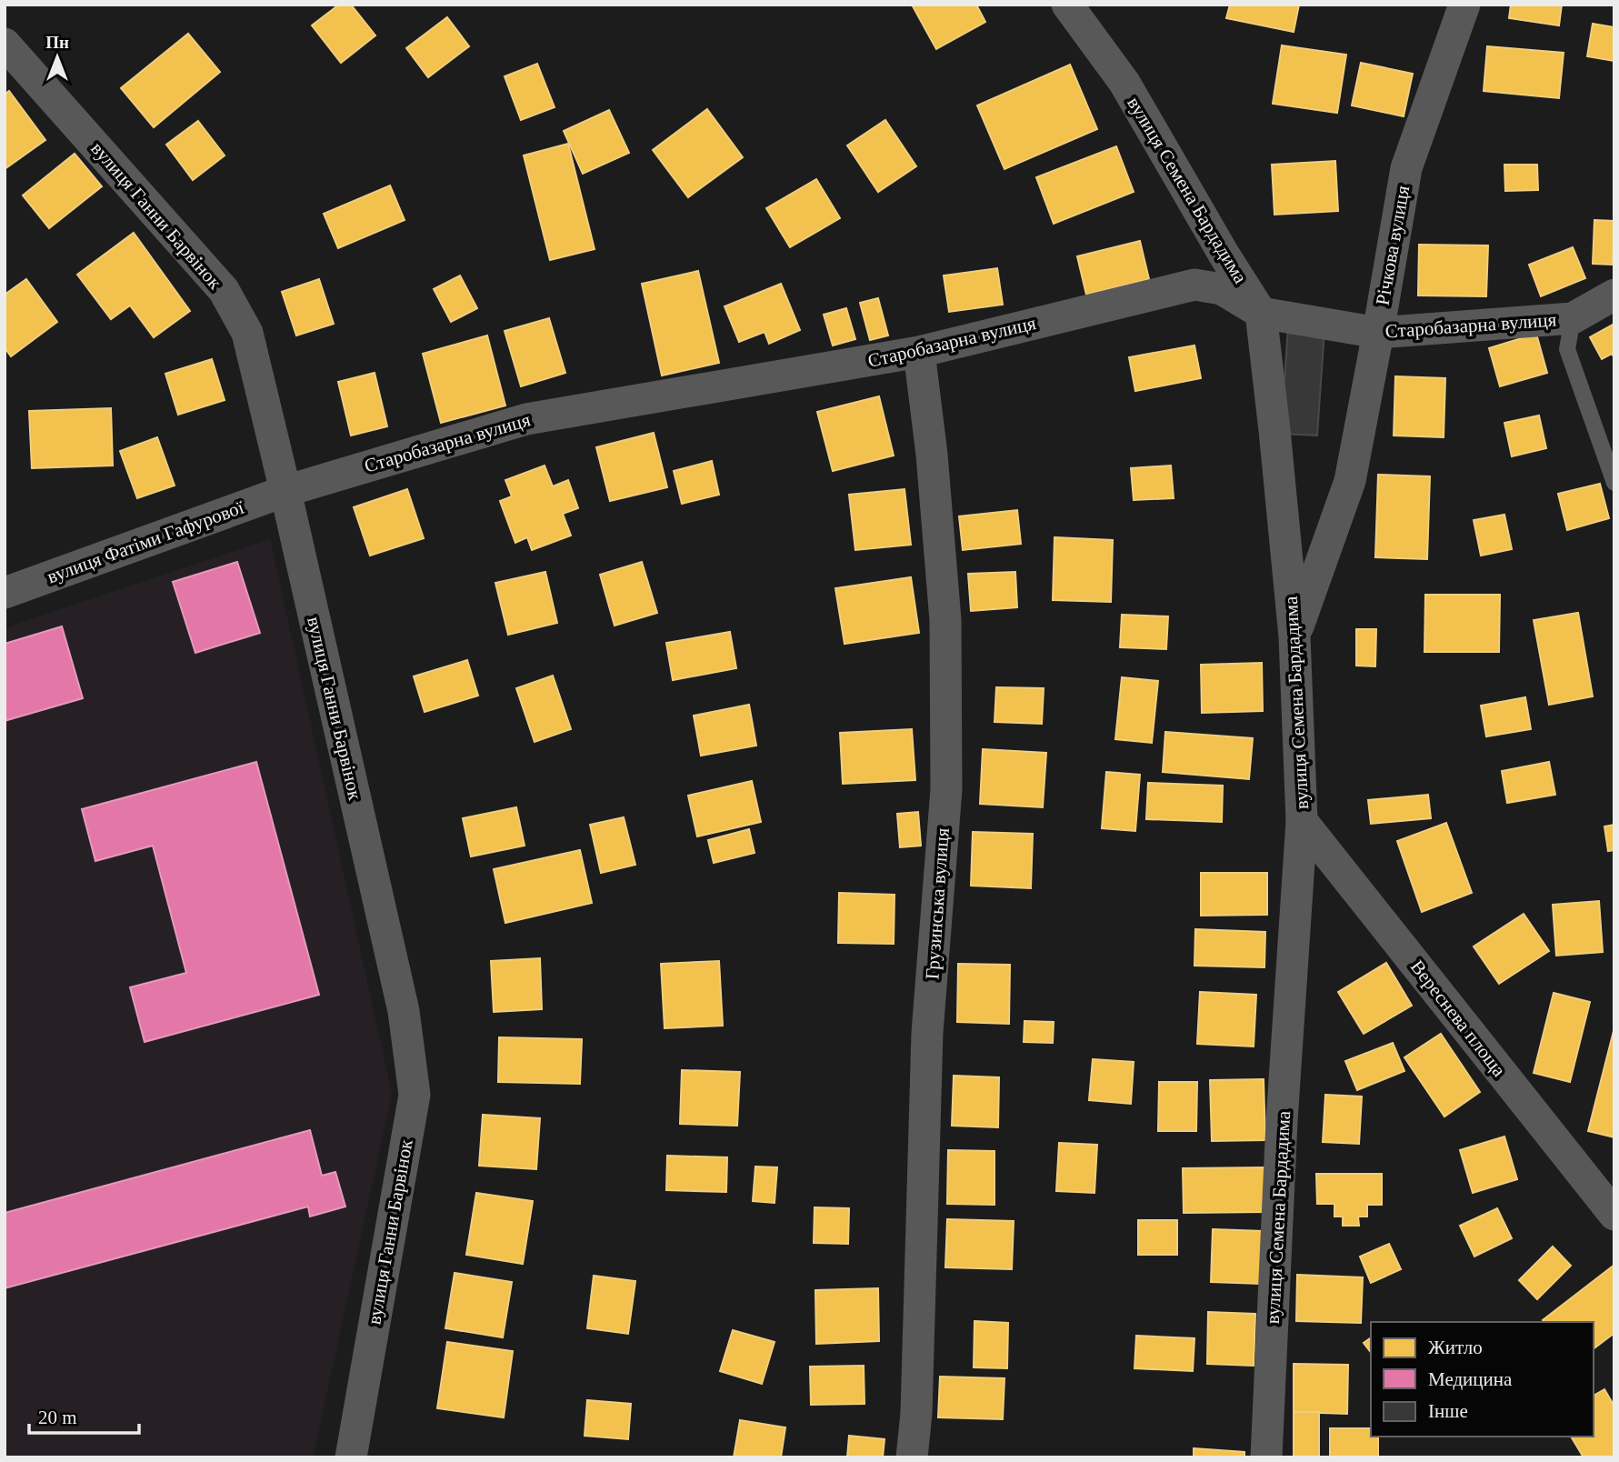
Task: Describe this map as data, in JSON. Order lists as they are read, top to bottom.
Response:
{
  "streets": {
    "street": [
      "вулиця Семена Бардадима",
      "вулиця Ганни Барвінок",
      "Річкова вулиця",
      "Старобазарна вулиця",
      "вулиця Фатіми Гафурової",
      "Грузинська вулиця",
      "Вереснева площа"
    ]
  },
  "crossings": [
    ["вулиця Семена Бардадима", "Річкова вулиця"],
    ["вулиця Семена Бардадима", "Старобазарна вулиця"],
    ["вулиця Семена Бардадима", "Вереснева площа"],
    ["вулиця Ганни Барвінок", "Старобазарна вулиця"],
    ["вулиця Ганни Барвінок", "вулиця Фатіми Гафурової"],
    ["Річкова вулиця", "Старобазарна вулиця"],
    ["Старобазарна вулиця", "вулиця Фатіми Гафурової"],
    ["Старобазарна вулиця", "Грузинська вулиця"]
  ],
  "legend": ["Житло", "Медицина", "Інше"],
  "scale_bar": "20 m",
  "north": "top"
}
